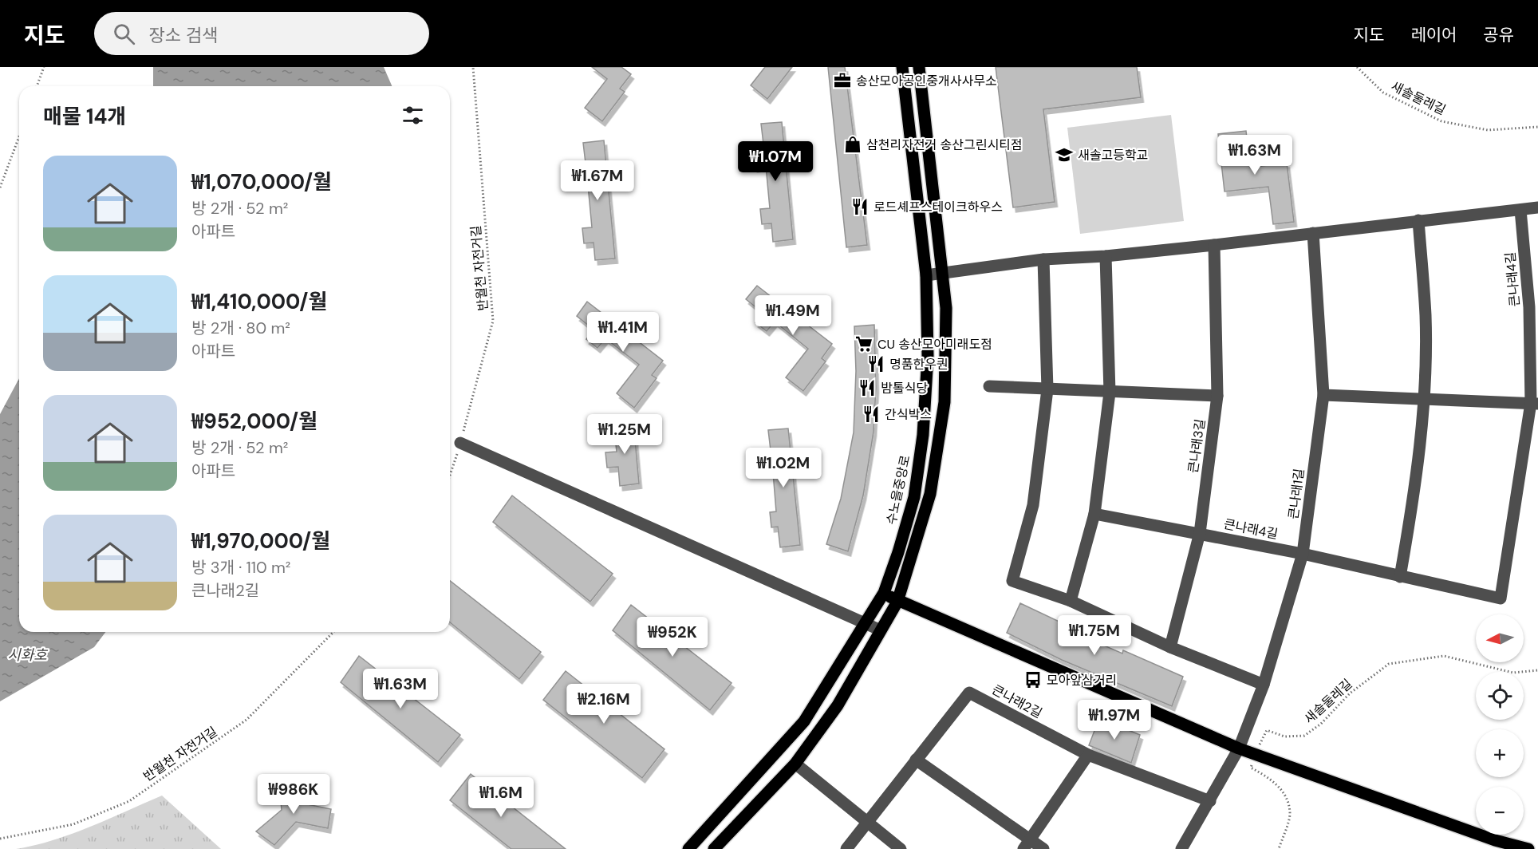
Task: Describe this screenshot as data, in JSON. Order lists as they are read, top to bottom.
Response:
{
  "streets": {
    "main road": ["수노을중앙로"],
    "street": [
      "큰나래4길",
      "큰나래3길",
      "큰나래1길",
      "큰나래2길"
    ],
    "path": ["새솔둘레길", "반월천 자전거길"]
  },
  "crossings": [
    ["큰나래4길", "큰나래3길"],
    ["큰나래4길", "큰나래1길"]
  ],
  "water": ["시화호"],
  "places": {
    "office": ["송산모아공인중개사사무소"],
    "shop": ["삼천리자전거 송산그린시티점"],
    "school or university": ["새솔고등학교"],
    "restaurant": [
      "로드셰프스테이크하우스",
      "명품한우퀀",
      "밤톨식당",
      "간식박스"
    ],
    "supermarket": ["CU 송산모아미래도점"],
    "bus stop": ["모아앞삼거리"]
  },
  "north": "left",
  "page": {
    "header": "지도",
    "search": "장소 검색",
    "nav": ["지도", "레이어", "공유"],
    "heading": "매물 14개",
    "price": [
      "₩1.63M",
      "₩1.07M",
      "₩1.67M",
      "₩1.49M",
      "₩1.41M",
      "₩1.25M",
      "₩1.02M",
      "₩1.75M",
      "₩952K",
      "₩1.63M",
      "₩2.16M",
      "₩1.97M",
      "₩986K",
      "₩1.6M"
    ],
    "list": [
      {
        "name": "₩1,070,000/월",
        "note": "방 2개 · 52 m² · 아파트"
      },
      {
        "name": "₩1,410,000/월",
        "note": "방 2개 · 80 m² · 아파트"
      },
      {
        "name": "₩952,000/월",
        "note": "방 2개 · 52 m² · 아파트"
      },
      {
        "name": "₩1,970,000/월",
        "note": "방 3개 · 110 m² · 큰나래2길"
      }
    ],
    "map_buttons": ["+", "−"]
  }
}
